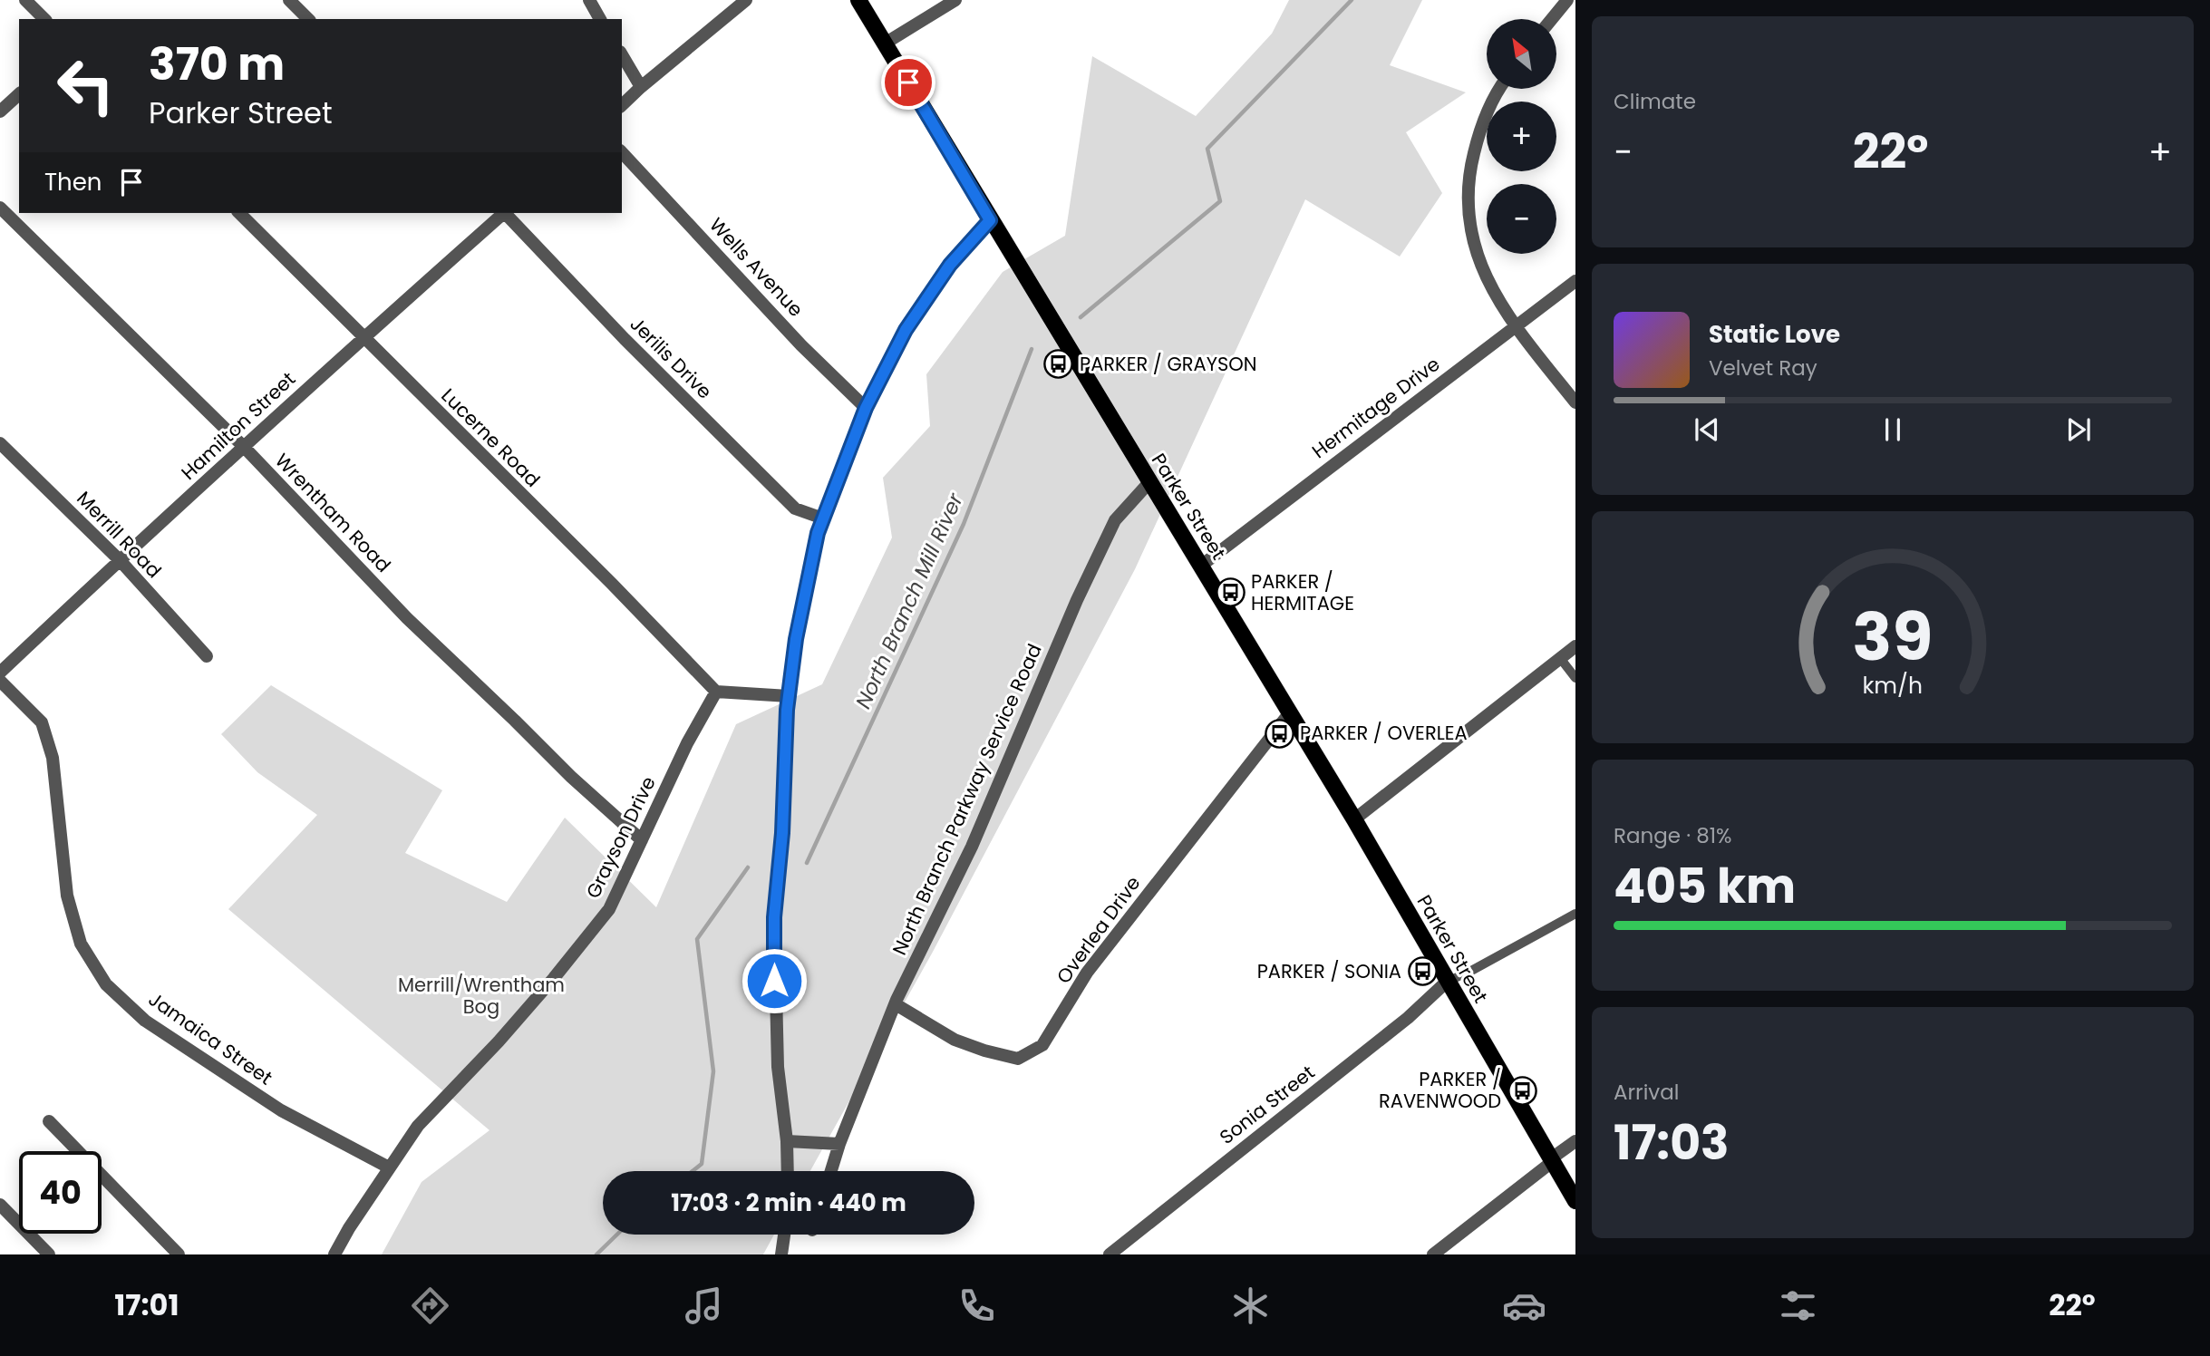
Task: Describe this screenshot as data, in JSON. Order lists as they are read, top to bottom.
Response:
{
  "streets": {
    "main road": ["Parker Street"],
    "street": [
      "Wells Avenue",
      "Jerilis Drive",
      "Hermitage Drive",
      "Hamilton Street",
      "Lucerne Road",
      "Wrentham Road",
      "Merrill Road",
      "North Branch Parkway Service Road",
      "Grayson Drive",
      "Overlea Drive",
      "Jamaica Street",
      "Sonia Street"
    ]
  },
  "crossings": [
    ["Hermitage Drive", "Parker Street"],
    ["Hamilton Street", "Lucerne Road"],
    ["Hamilton Street", "Wrentham Road"],
    ["Hamilton Street", "Merrill Road"],
    ["Lucerne Road", "Grayson Drive"],
    ["Parker Street", "North Branch Parkway Service Road"],
    ["Parker Street", "Overlea Drive"],
    ["Parker Street", "Sonia Street"],
    ["Wrentham Road", "Grayson Drive"],
    ["North Branch Parkway Service Road", "Overlea Drive"],
    ["Grayson Drive", "Jamaica Street"]
  ],
  "water": ["North Branch Mill River"],
  "parks": ["Merrill/Wrentham Bog"],
  "places": {
    "bus stop": [
      "PARKER / GRAYSON",
      "PARKER / HERMITAGE",
      "PARKER / OVERLEA",
      "PARKER / SONIA",
      "PARKER / RAVENWOOD"
    ]
  },
  "north": "top left",
  "page": {
    "tile": [
      "Climate",
      ["Range · 81%", "405 km"],
      ["Arrival", "17:03"]
    ],
    "map_buttons": ["+", "−"],
    "turn": ["370 m", "Parker Street"],
    "heat": ["−", "22°", "+"],
    "then": "Then",
    "song": ["Static Love", "Velvet Ray"],
    "limit": "40",
    "trip": "17:03 · 2 min · 440 m",
    "tabs": ["17:01", "22°"],
    "gauge": ["39", "km/h"]
  }
}
